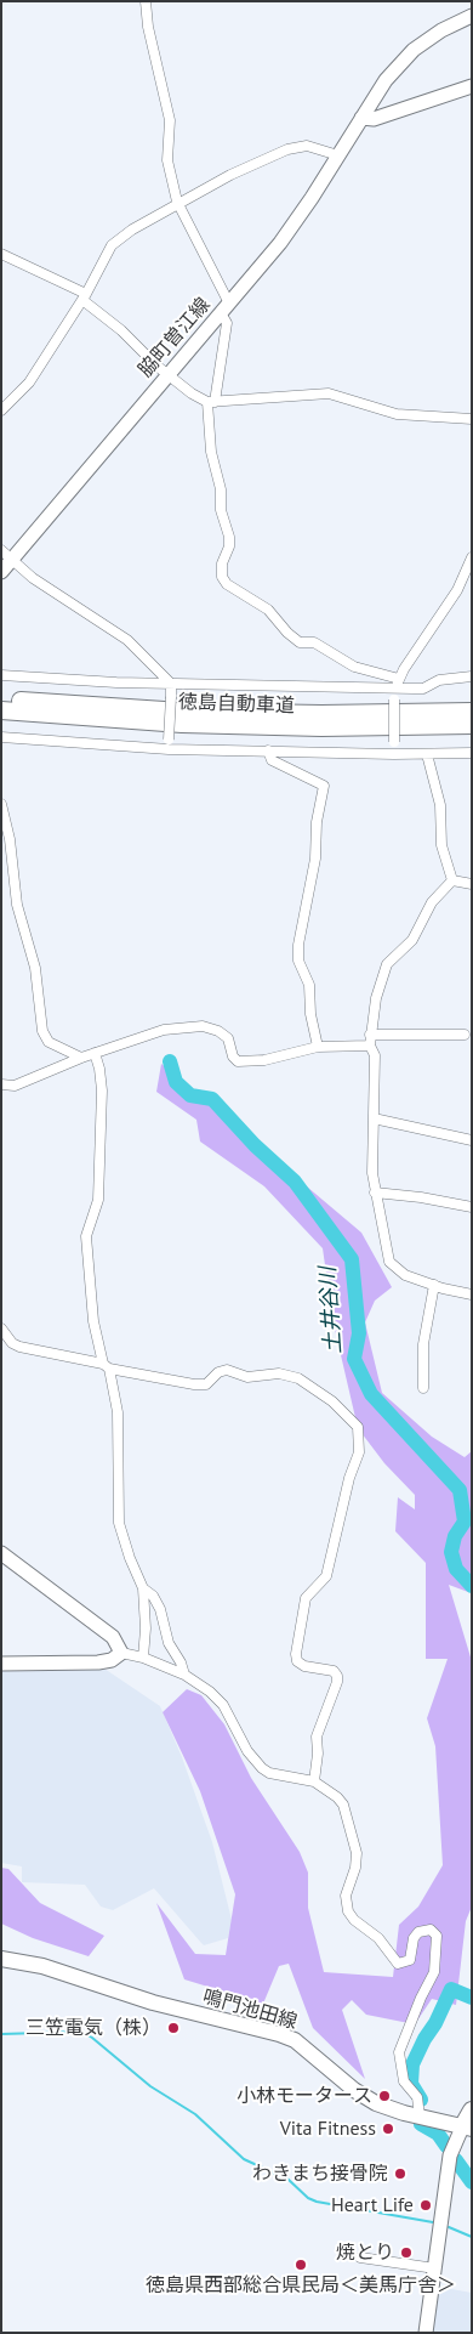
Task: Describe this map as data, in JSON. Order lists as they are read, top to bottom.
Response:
{
  "streets": {
    "highway": ["徳島自動車道"],
    "main road": ["脇町曽江線", "鳴門池田線"]
  },
  "water": ["土井谷川"],
  "places": [
    "三笠電気（株）",
    "小林モータース",
    "Vita Fitness",
    "わきまち接骨院",
    "Heart Life",
    "焼とり",
    "徳島県西部総合県民局＜美馬庁舎＞"
  ]
}
